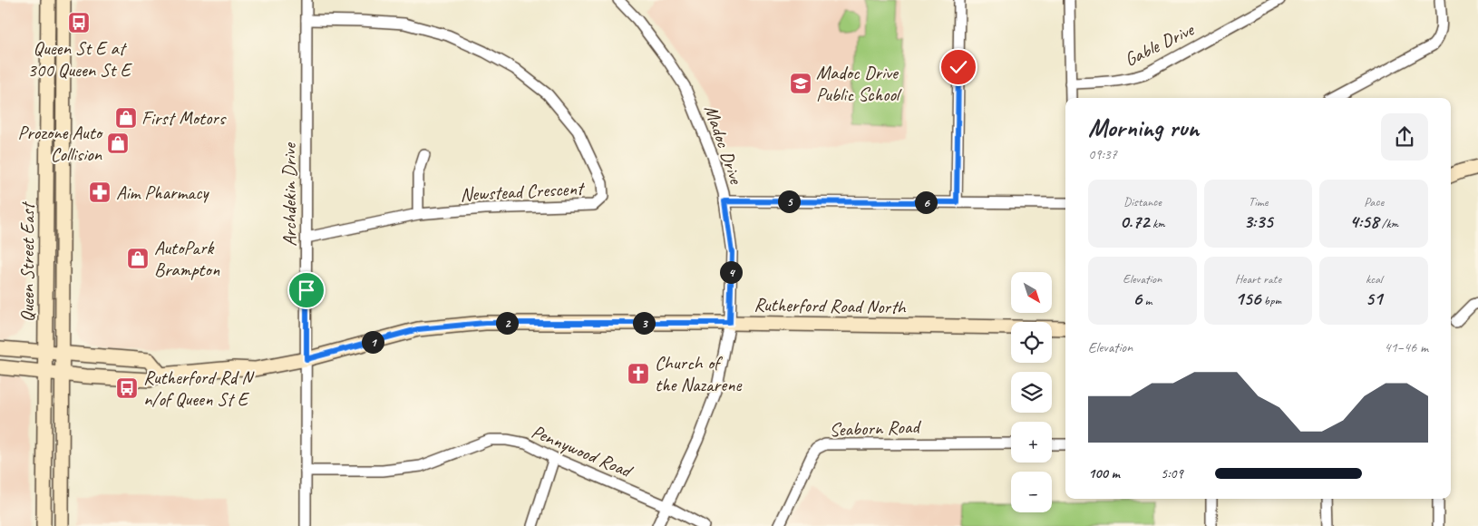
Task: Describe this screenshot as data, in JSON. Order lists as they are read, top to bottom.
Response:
{
  "streets": {
    "street": [
      "Gable Drive",
      "Madoc Drive",
      "Newstead Crescent",
      "Archdekin Drive",
      "Queen Street East",
      "Rutherford Road North",
      "Seaborn Road",
      "Pennywood Road"
    ]
  },
  "crossings": [
    ["Madoc Drive", "Rutherford Road North"],
    ["Madoc Drive", "Pennywood Road"],
    ["Newstead Crescent", "Archdekin Drive"],
    ["Archdekin Drive", "Rutherford Road North"],
    ["Archdekin Drive", "Pennywood Road"],
    ["Queen Street East", "Rutherford Road North"]
  ],
  "places": {
    "bus stop": ["Queen St E at 300 Queen St E", "Rutherford Rd N n/of Queen St E"],
    "school or university": ["Madoc Drive Public School"],
    "shop": ["First Motors", "Prozone Auto Collision", "AutoPark Brampton"],
    "pharmacy": ["Aim Pharmacy"],
    "church": ["Church of the Nazarene"]
  },
  "north": "bottom right",
  "page": {
    "heading": ["Morning run", "09:37"],
    "stats": [
      ["Distance", "0.72 km"],
      ["Time", "3:35"],
      ["Pace", "4:58 /km"],
      ["Elevation", "6 m"],
      ["Heart rate", "156 bpm"],
      ["kcal", "51"]
    ],
    "pins": [
      "5",
      "6",
      "4",
      "2",
      "3",
      "1"
    ],
    "map_buttons": ["+", "−"],
    "chart": ["Elevation", "41–46 m"],
    "list": [
      {
        "name": "100 m",
        "note": "5:09"
      }
    ]
  }
}
